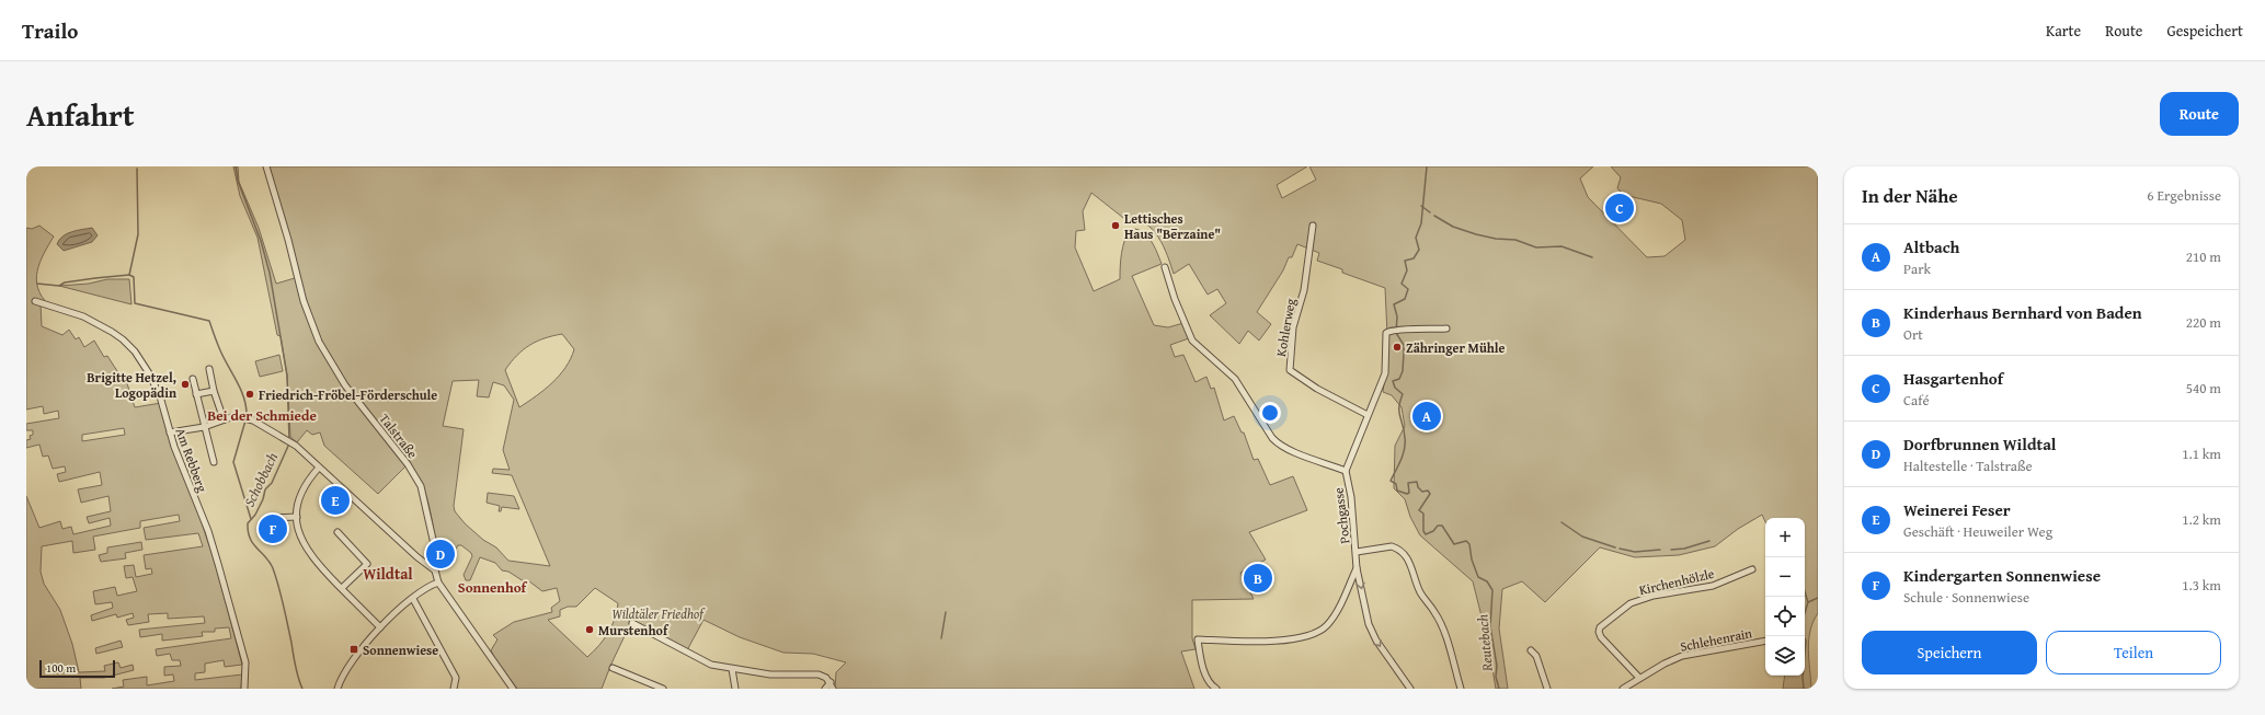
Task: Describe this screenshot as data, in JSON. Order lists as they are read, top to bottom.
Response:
{
  "streets": {
    "street": [
      "Kohlerweg",
      "Talstraße",
      "Am Rebberg",
      "Pochgasse",
      "Kirchenhölzle",
      "Schlehenrain"
    ]
  },
  "crossings": [
    ["Kohlerweg", "Pochgasse"],
    ["Kirchenhölzle", "Schlehenrain"]
  ],
  "districts": ["Bei der Schmiede", "Wildtal", "Sonnenhof"],
  "water": ["Schobbach", "Reutebach"],
  "parks": ["Wildtäler Friedhof"],
  "places": {
    "other": [
      "Lettisches Haus \"Bērzaine\"",
      "Zähringer Mühle",
      "Brigitte Hetzel, Logopädin",
      "Friedrich-Fröbel-Förderschule",
      "Murstenhof"
    ],
    "transit": ["Sonnenwiese"]
  },
  "scale_bar": "100 m",
  "page": {
    "header": "Trailo",
    "nav": ["Karte", "Route", "Gespeichert"],
    "title": "Anfahrt",
    "buttons": [
      "Route",
      ["Speichern", "Teilen"]
    ],
    "heading": ["In der Nähe", "6 Ergebnisse"],
    "pins": [
      "C",
      "A",
      "E",
      "F",
      "D",
      "B"
    ],
    "list": [
      {
        "mark": "A",
        "name": "Altbach",
        "note": "Park",
        "value": "210 m"
      },
      {
        "mark": "B",
        "name": "Kinderhaus Bernhard von Baden",
        "note": "Ort",
        "value": "220 m"
      },
      {
        "mark": "C",
        "name": "Hasgartenhof",
        "note": "Café",
        "value": "540 m"
      },
      {
        "mark": "D",
        "name": "Dorfbrunnen Wildtal",
        "note": "Haltestelle · Talstraße",
        "value": "1.1 km"
      },
      {
        "mark": "E",
        "name": "Weinerei Feser",
        "note": "Geschäft · Heuweiler Weg",
        "value": "1.2 km"
      },
      {
        "mark": "F",
        "name": "Kindergarten Sonnenwiese",
        "note": "Schule · Sonnenwiese",
        "value": "1.3 km"
      }
    ],
    "map_buttons": ["+", "−"],
    "scale": "100 m"
  }
}
